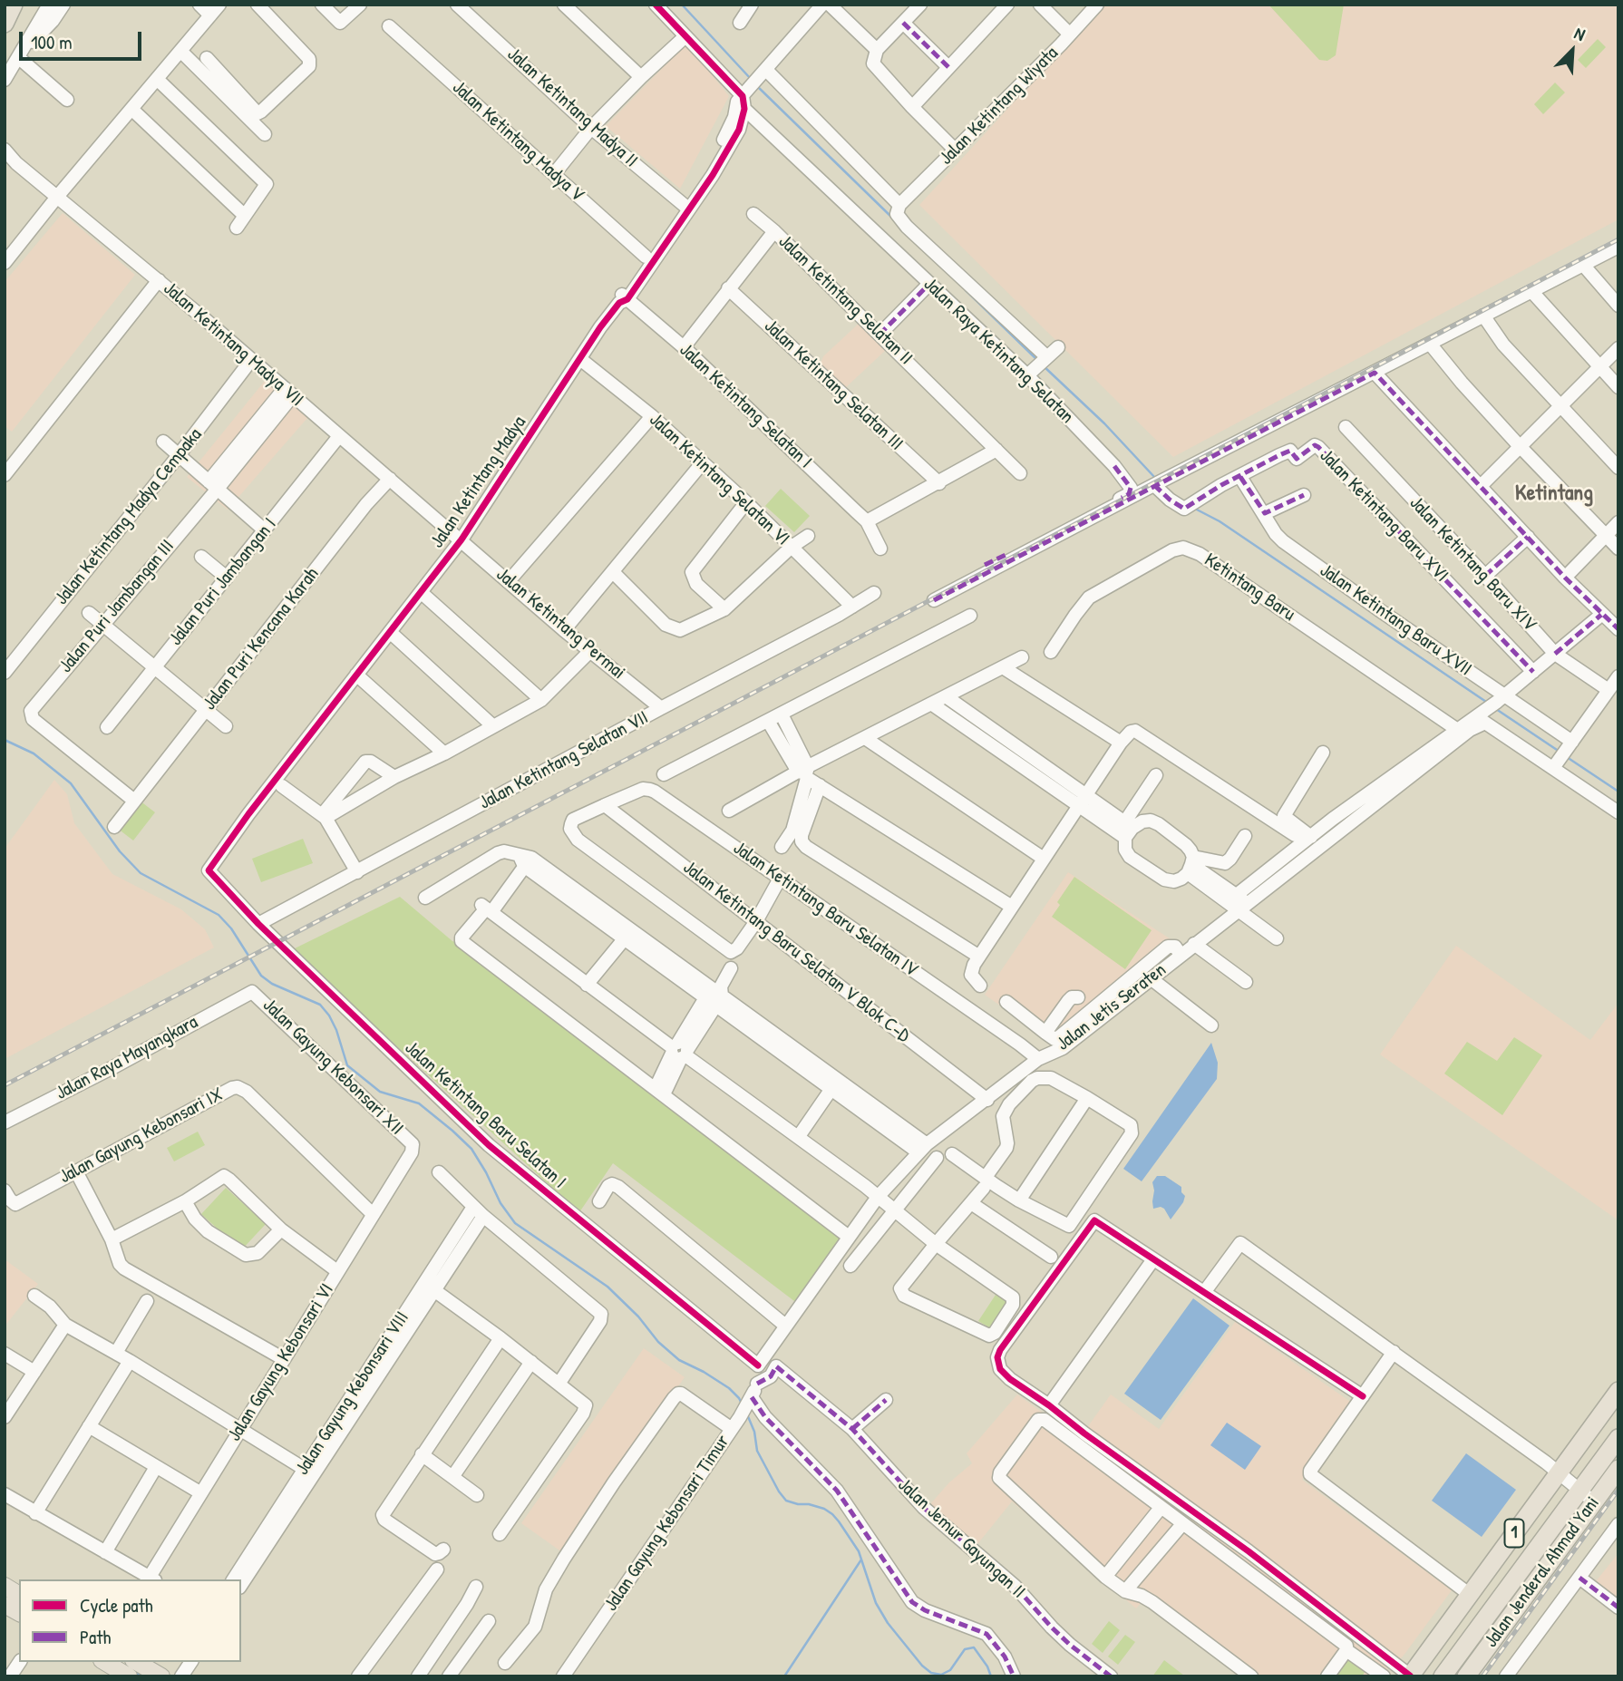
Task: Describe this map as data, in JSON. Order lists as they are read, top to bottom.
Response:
{
  "streets": {
    "highway": ["1", "Jalan Jenderal Ahmad Yani"],
    "street": [
      "Jalan Ketintang Wiyata",
      "Jalan Ketintang Madya II",
      "Jalan Ketintang Madya V",
      "Jalan Ketintang Selatan II",
      "Jalan Ketintang Madya VII",
      "Jalan Raya Ketintang Selatan",
      "Jalan Ketintang Selatan III",
      "Jalan Ketintang Selatan I",
      "Jalan Ketintang Selatan VI",
      "Jalan Ketintang Madya",
      "Jalan Ketintang Baru XVI",
      "Jalan Ketintang Madya Cempaka",
      "Jalan Ketintang Baru XIV",
      "Jalan Puri Jambangan I",
      "Ketintang Baru",
      "Jalan Puri Jambangan III",
      "Jalan Ketintang Baru XVII",
      "Jalan Ketintang Permai",
      "Jalan Puri Kencana Karah",
      "Jalan Ketintang Selatan VII",
      "Jalan Ketintang Baru Selatan IV",
      "Jalan Ketintang Baru Selatan V Blok C-D",
      "Jalan Jetis Seraten",
      "Jalan Raya Mayangkara",
      "Jalan Gayung Kebonsari XII",
      "Jalan Ketintang Baru Selatan I",
      "Jalan Gayung Kebonsari IX",
      "Jalan Gayung Kebonsari VI",
      "Jalan Gayung Kebonsari VIII",
      "Jalan Gayung Kebonsari Timur",
      "Jalan Jemur Gayungan II"
    ]
  },
  "crossings": [
    ["Jalan Ketintang Madya II", "Jalan Ketintang Madya"],
    ["Jalan Ketintang Madya V", "Jalan Ketintang Madya"],
    ["Jalan Ketintang Selatan II", "Jalan Ketintang Selatan III"],
    ["Jalan Ketintang Selatan II", "Jalan Ketintang Selatan I"],
    ["Jalan Ketintang Madya VII", "Jalan Ketintang Madya"],
    ["Jalan Ketintang Madya VII", "Jalan Ketintang Madya Cempaka"],
    ["Jalan Ketintang Madya VII", "Jalan Puri Jambangan I"],
    ["Jalan Ketintang Madya VII", "Jalan Puri Jambangan III"],
    ["Jalan Ketintang Madya VII", "Jalan Ketintang Permai"],
    ["Jalan Ketintang Madya VII", "Jalan Puri Kencana Karah"],
    ["Jalan Raya Ketintang Selatan", "Jalan Ketintang Madya"],
    ["Jalan Ketintang Selatan I", "Jalan Ketintang Madya"],
    ["Jalan Ketintang Selatan VI", "Jalan Ketintang Madya"],
    ["Jalan Ketintang Selatan VI", "Jalan Ketintang Selatan VII"],
    ["Jalan Ketintang Madya", "Jalan Ketintang Permai"],
    ["Jalan Ketintang Madya", "Jalan Ketintang Baru Selatan I"],
    ["Jalan Ketintang Baru XVI", "Jalan Ketintang Baru XVII"],
    ["Jalan Ketintang Baru XVI", "Jalan Jetis Seraten"],
    ["Jalan Ketintang Baru XIV", "Jalan Jetis Seraten"],
    ["Ketintang Baru", "Jalan Jetis Seraten"],
    ["Jalan Puri Jambangan III", "Jalan Puri Kencana Karah"],
    ["Jalan Ketintang Baru XVII", "Jalan Jetis Seraten"],
    ["Jalan Ketintang Permai", "Jalan Ketintang Selatan VII"],
    ["Jalan Ketintang Selatan VII", "Jalan Ketintang Baru Selatan I"],
    ["Jalan Ketintang Baru Selatan IV", "Jalan Ketintang Baru Selatan V Blok C-D"],
    ["Jalan Ketintang Baru Selatan IV", "Jalan Jetis Seraten"],
    ["Jalan Ketintang Baru Selatan V Blok C-D", "Jalan Jetis Seraten"],
    ["Jalan Jetis Seraten", "Jalan Ketintang Baru Selatan I"],
    ["Jalan Jetis Seraten", "Jalan Gayung Kebonsari Timur"],
    ["Jalan Raya Mayangkara", "Jalan Gayung Kebonsari XII"],
    ["Jalan Gayung Kebonsari XII", "Jalan Gayung Kebonsari VI"],
    ["Jalan Ketintang Baru Selatan I", "Jalan Gayung Kebonsari Timur"],
    ["Jalan Gayung Kebonsari IX", "Jalan Gayung Kebonsari VI"],
    ["Jalan Gayung Kebonsari Timur", "Jalan Jemur Gayungan II"],
    ["1", "Jalan Jenderal Ahmad Yani"]
  ],
  "districts": ["Ketintang"],
  "legend": ["Cycle path", "Path"],
  "scale_bar": "100 m",
  "north": "top right"
}
